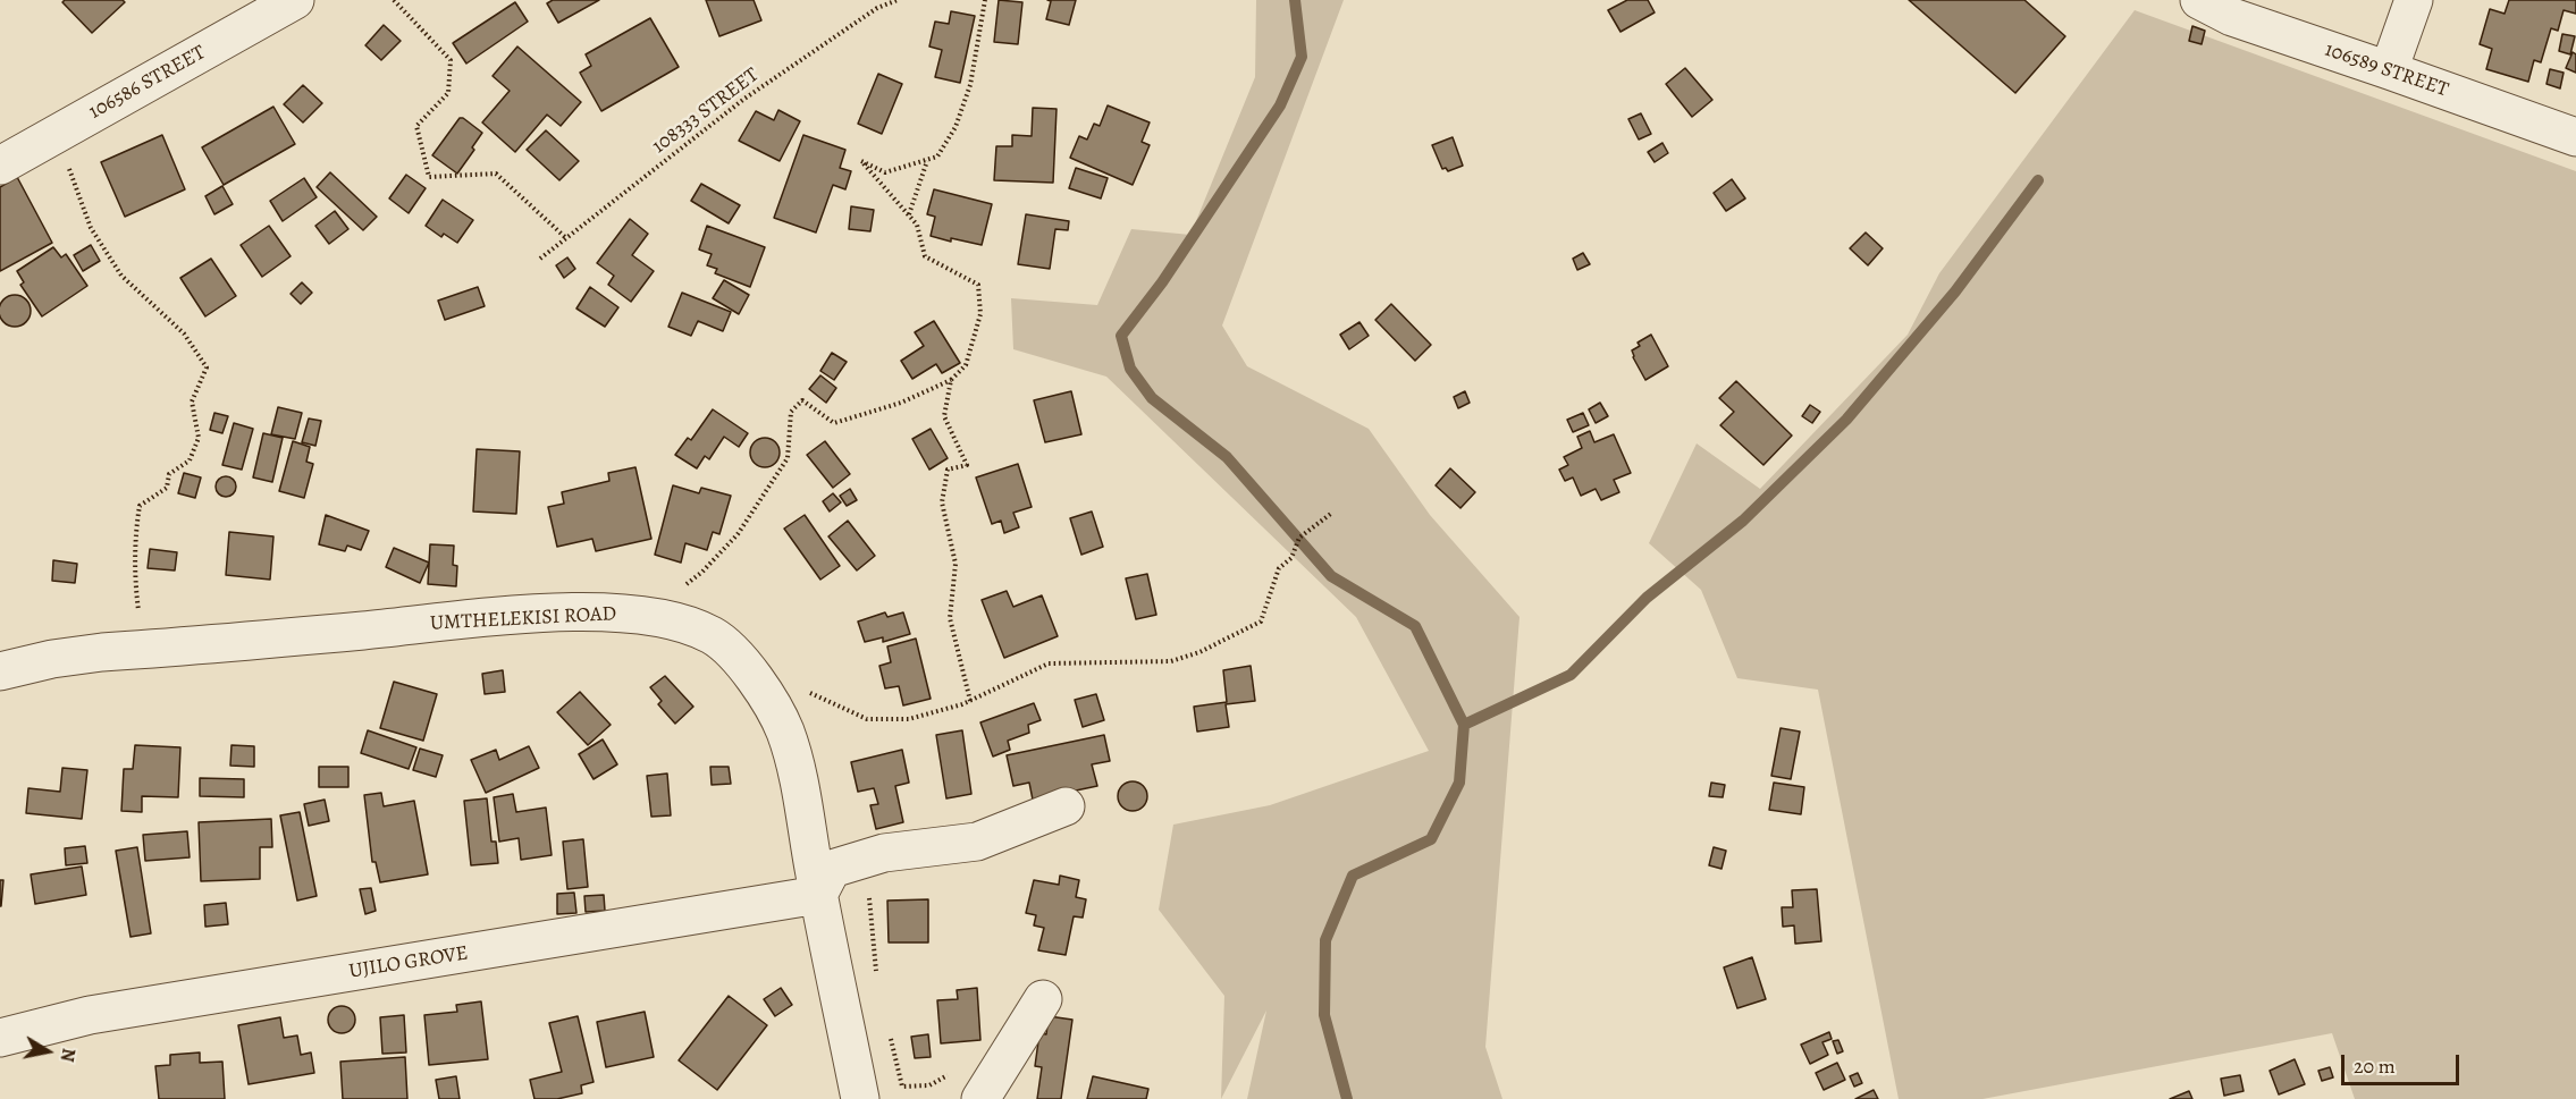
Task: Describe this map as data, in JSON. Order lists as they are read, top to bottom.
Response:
{
  "streets": {
    "street": [
      "106589 STREET",
      "106586 STREET",
      "UMTHELEKISI ROAD",
      "UJILO GROVE"
    ],
    "path": ["108333 STREET"]
  },
  "crossings": [
    ["UMTHELEKISI ROAD", "UJILO GROVE"]
  ],
  "scale_bar": "20 m",
  "north": "right"
}
